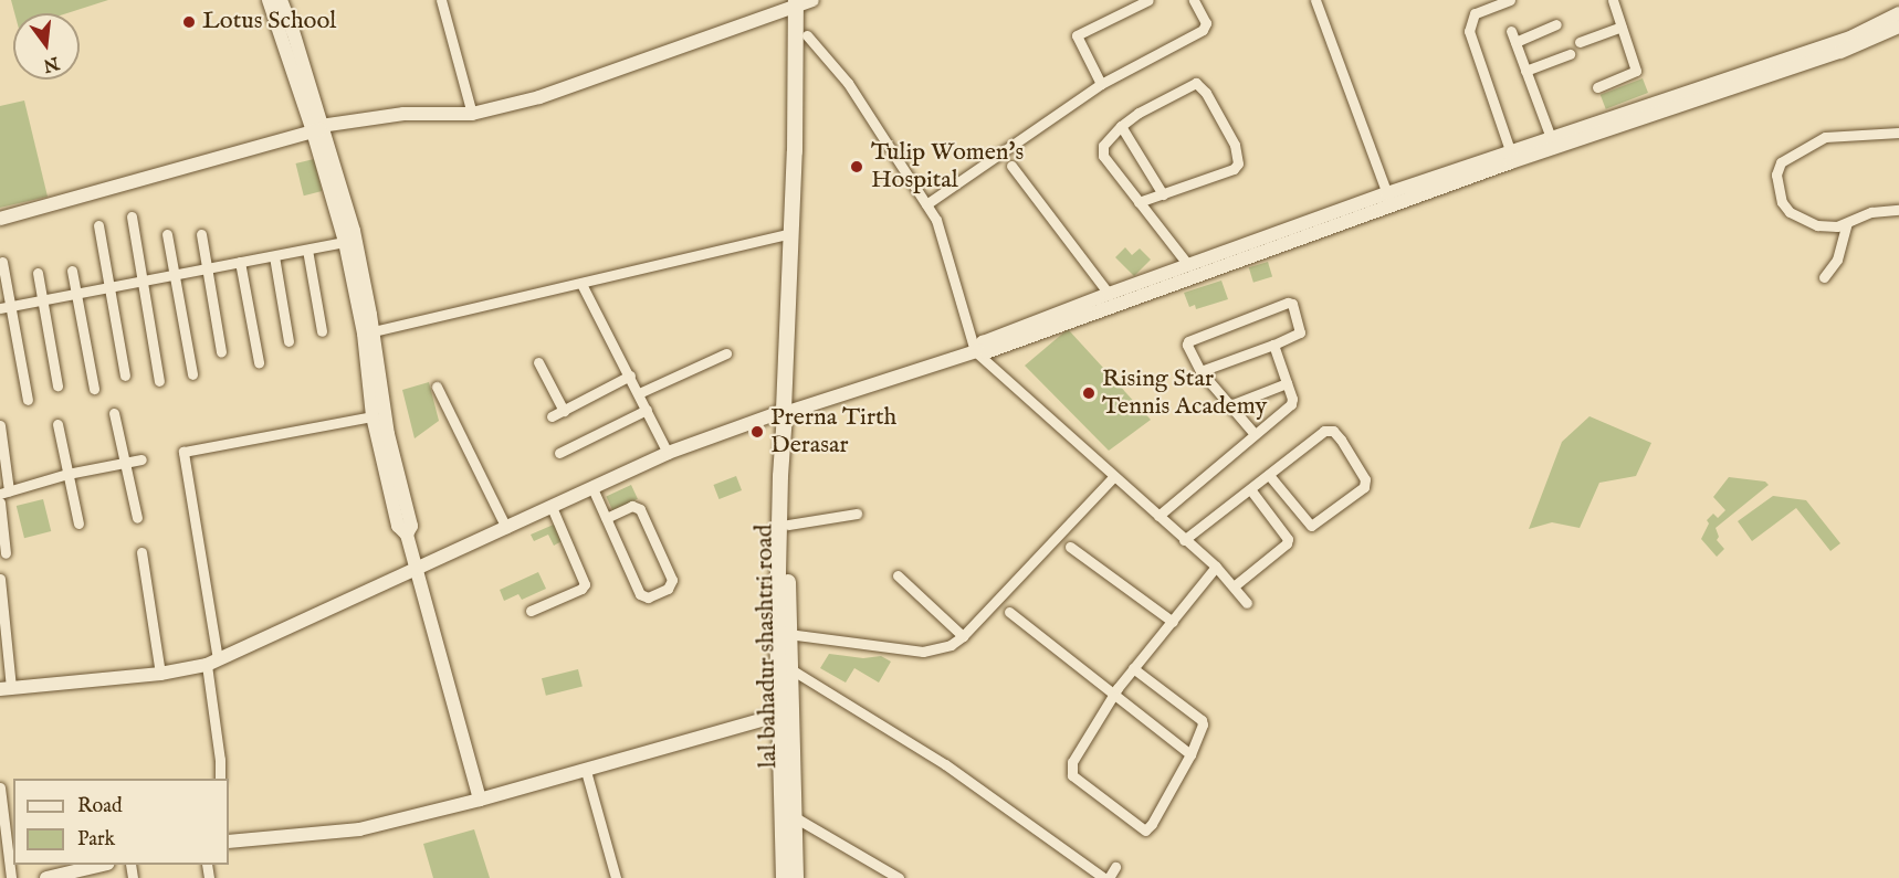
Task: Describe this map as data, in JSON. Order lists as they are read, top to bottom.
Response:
{
  "streets": {
    "main road": ["lal bahadur shashtri road"]
  },
  "places": [
    "Lotus School",
    "Tulip Women's Hospital",
    "Rising Star Tennis Academy",
    "Prerna Tirth Derasar"
  ],
  "legend": ["Road", "Park"],
  "north": "bottom"
}
